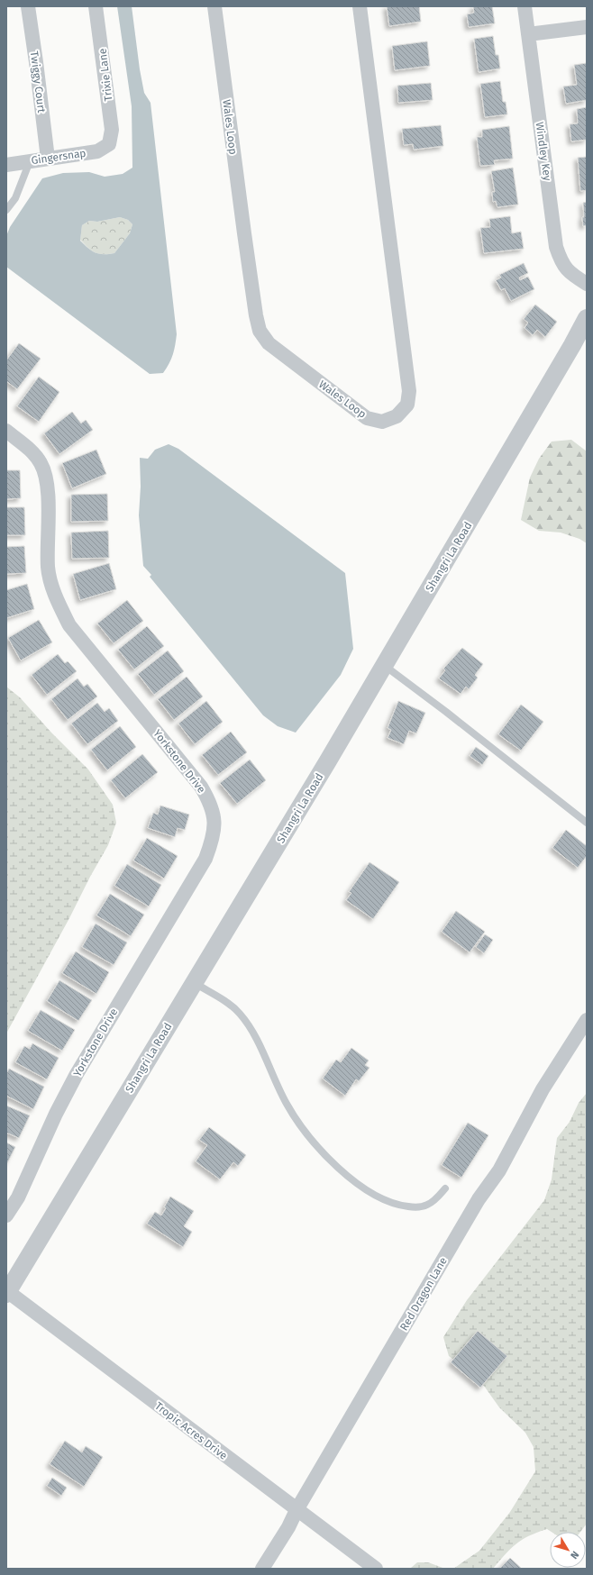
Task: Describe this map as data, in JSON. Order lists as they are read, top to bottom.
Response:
{
  "streets": {
    "street": [
      "Trixie Lane",
      "Twiggy Court",
      "Wales Loop",
      "Windley Key",
      "Gingersnap",
      "Shangri La Road",
      "Yorkstone Drive",
      "Red Dragon Lane",
      "Tropic Acres Drive"
    ]
  },
  "crossings": [
    ["Trixie Lane", "Gingersnap"],
    ["Twiggy Court", "Gingersnap"],
    ["Shangri La Road", "Tropic Acres Drive"],
    ["Red Dragon Lane", "Tropic Acres Drive"]
  ],
  "north": "bottom right"
}
